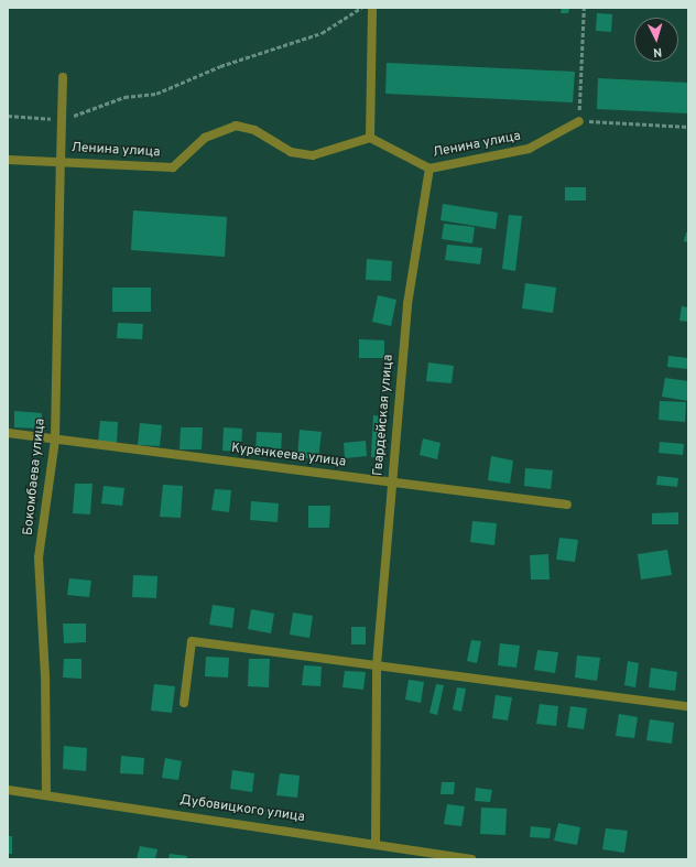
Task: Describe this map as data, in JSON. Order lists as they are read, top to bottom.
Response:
{
  "streets": {
    "street": [
      "Ленина улица",
      "Гвардейская улица",
      "Куренкеева улица",
      "Бокомбаева улица",
      "Дубовицкого улица"
    ]
  },
  "crossings": [
    ["Ленина улица", "Гвардейская улица"],
    ["Ленина улица", "Бокомбаева улица"],
    ["Гвардейская улица", "Куренкеева улица"],
    ["Гвардейская улица", "Дубовицкого улица"],
    ["Куренкеева улица", "Бокомбаева улица"],
    ["Бокомбаева улица", "Дубовицкого улица"]
  ],
  "north": "bottom"
}
